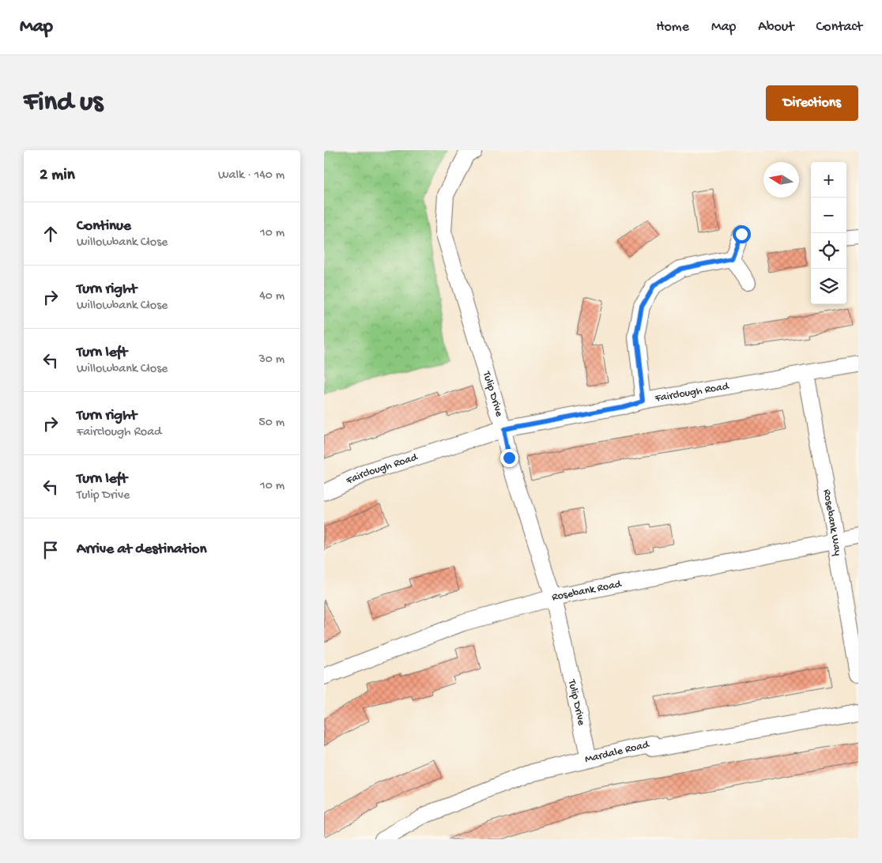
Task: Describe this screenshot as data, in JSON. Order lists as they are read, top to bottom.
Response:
{
  "streets": {
    "street": [
      "Fairclough Road",
      "Tulip Drive",
      "Rosebank Way",
      "Rosebank Road",
      "Mardale Road"
    ]
  },
  "crossings": [
    ["Fairclough Road", "Tulip Drive"],
    ["Fairclough Road", "Rosebank Way"],
    ["Tulip Drive", "Rosebank Road"],
    ["Tulip Drive", "Mardale Road"],
    ["Rosebank Way", "Rosebank Road"]
  ],
  "north": "left",
  "page": {
    "header": "Map",
    "nav": [
      "Home",
      "Map",
      "About",
      "Contact"
    ],
    "buttons": "Directions",
    "title": "Find us",
    "heading": ["2 min", "Walk · 140 m"],
    "map_buttons": ["+", "−"],
    "list": [
      ["Continue", "Willowbank Close", "10 m"],
      ["Turn right", "Willowbank Close", "40 m"],
      ["Turn left", "Willowbank Close", "30 m"],
      ["Turn right", "Fairclough Road", "50 m"],
      ["Turn left", "Tulip Drive", "10 m"],
      "Arrive at destination"
    ]
  }
}
